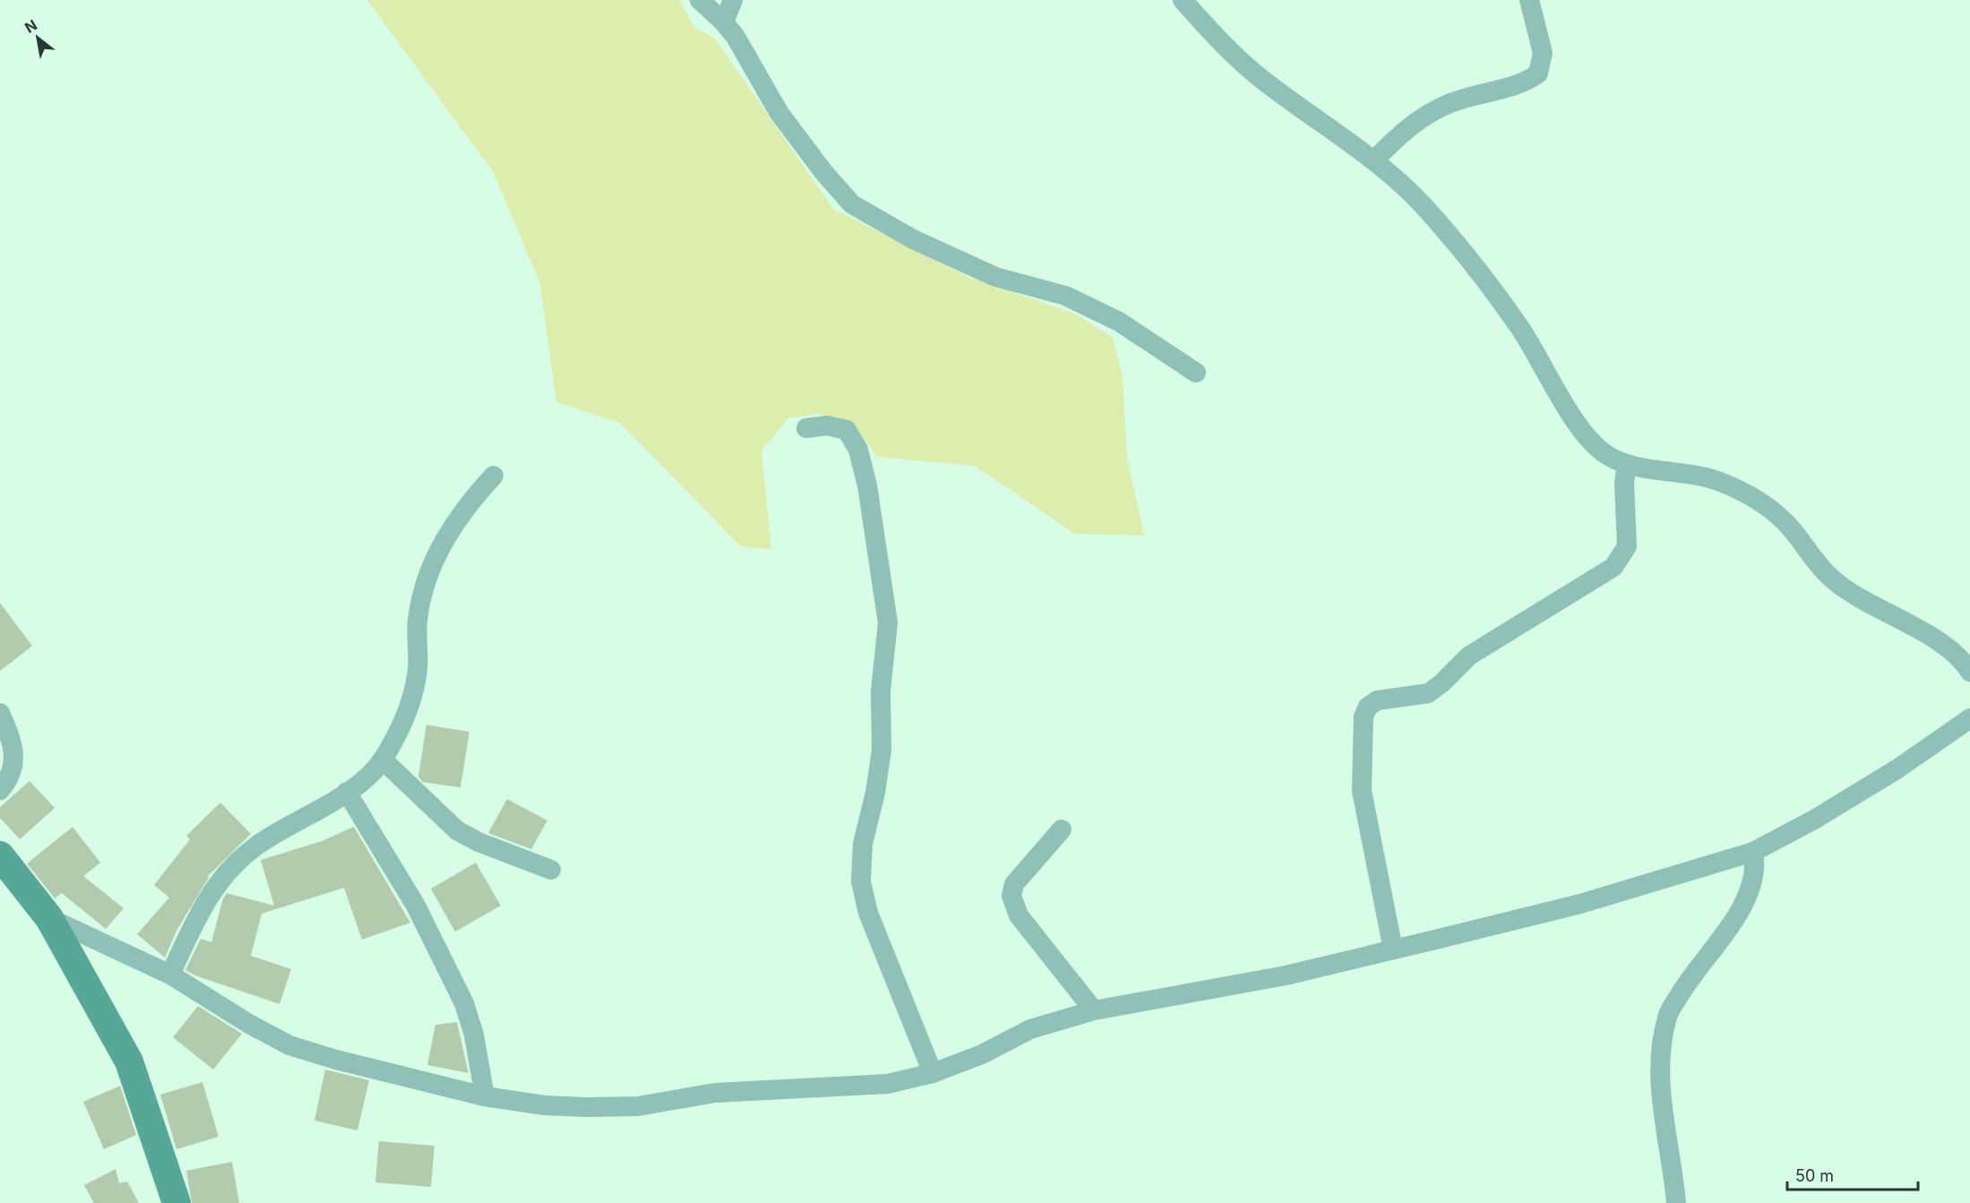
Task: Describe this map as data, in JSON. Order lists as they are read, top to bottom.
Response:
{
  "scale_bar": "50 m",
  "north": "top left"
}
